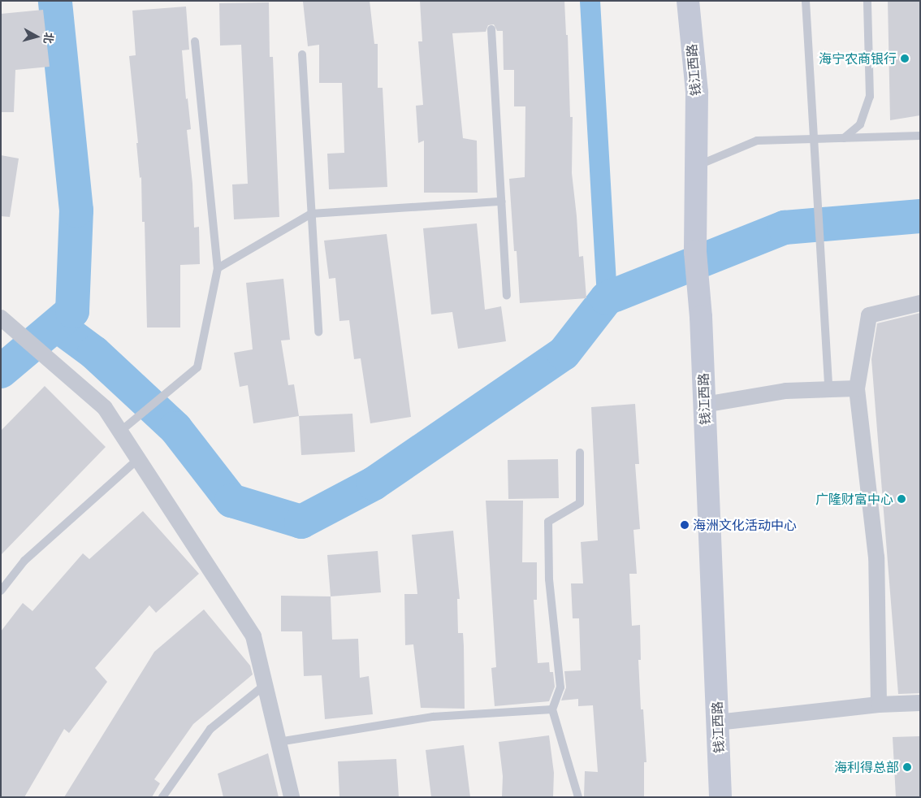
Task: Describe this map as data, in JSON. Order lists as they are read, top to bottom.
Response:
{
  "streets": {
    "main road": ["钱江西路"]
  },
  "places": [
    "海宁农商银行",
    "广隆财富中心",
    "海洲文化活动中心",
    "海利得总部"
  ],
  "north": "right"
}
